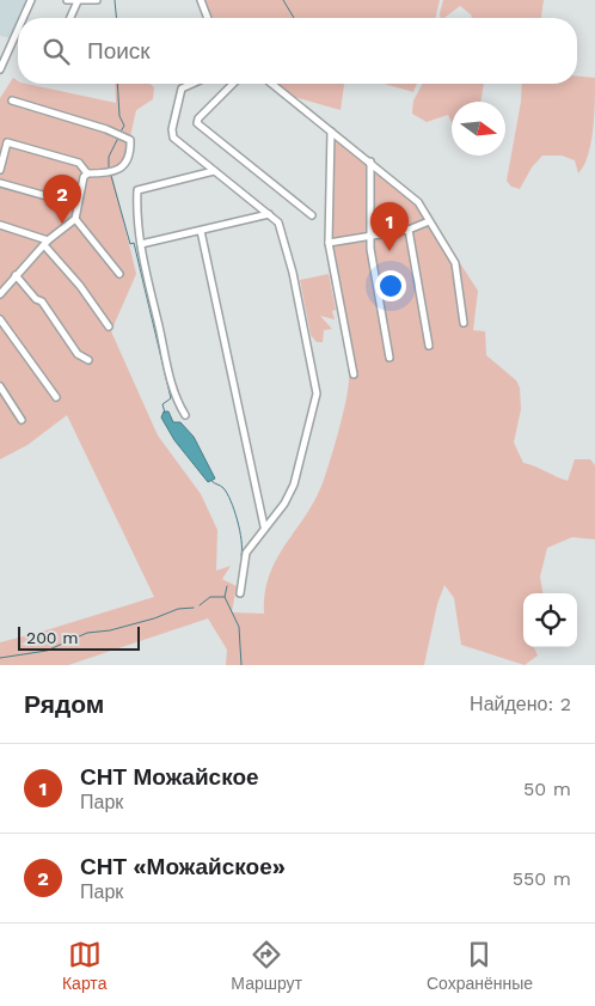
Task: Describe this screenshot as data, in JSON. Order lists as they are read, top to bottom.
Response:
{
  "scale_bar": "200 m",
  "north": "right",
  "page": {
    "search": "Поиск",
    "pins": ["2", "1"],
    "scale": "200 m",
    "heading": ["Рядом", "Найдено: 2"],
    "list": [
      {
        "mark": "1",
        "name": "СНТ Можайское",
        "note": "Парк",
        "value": "50 m"
      },
      {
        "mark": "2",
        "name": "СНТ «Можайское»",
        "note": "Парк",
        "value": "550 m"
      }
    ],
    "nav": ["Карта", "Маршрут", "Сохранённые"]
  }
}
